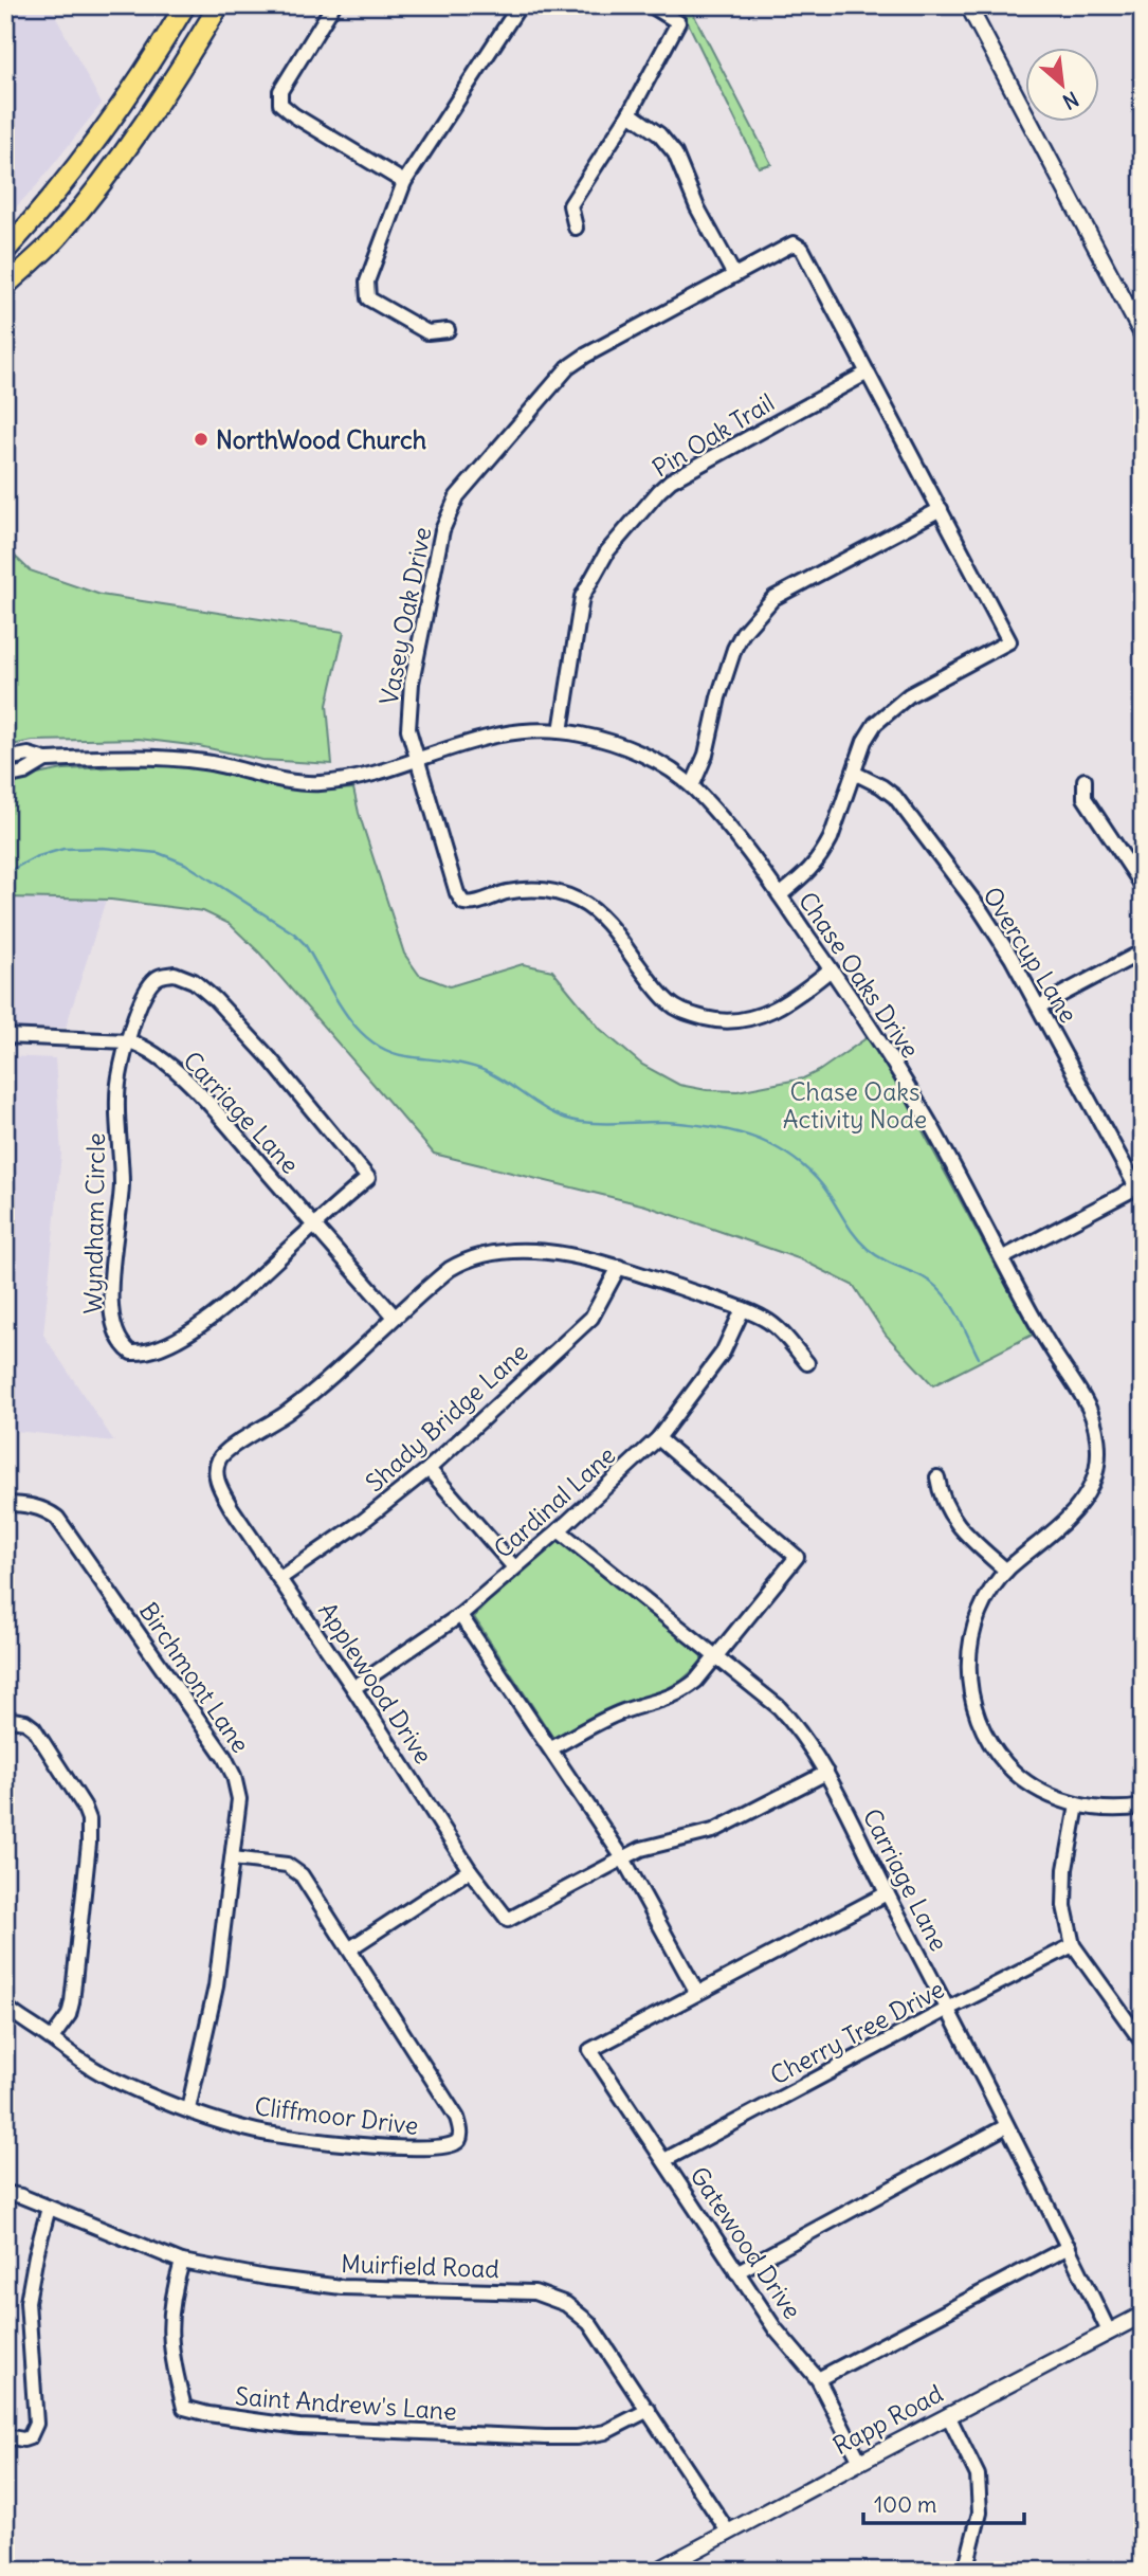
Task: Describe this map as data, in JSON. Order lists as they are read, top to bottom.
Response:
{
  "streets": {
    "street": [
      "Pin Oak Trail",
      "Vasey Oak Drive",
      "Overcup Lane",
      "Chase Oaks Drive",
      "Carriage Lane",
      "Wyndham Circle",
      "Shady Bridge Lane",
      "Cardinal Lane",
      "Birchmont Lane",
      "Applewood Drive",
      "Cherry Tree Drive",
      "Cliffmoor Drive",
      "Gatewood Drive",
      "Muirfield Road",
      "Saint Andrew's Lane",
      "Rapp Road"
    ]
  },
  "crossings": [
    ["Pin Oak Trail", "Vasey Oak Drive"],
    ["Pin Oak Trail", "Chase Oaks Drive"],
    ["Vasey Oak Drive", "Chase Oaks Drive"],
    ["Carriage Lane", "Wyndham Circle"],
    ["Carriage Lane", "Cardinal Lane"],
    ["Carriage Lane", "Applewood Drive"],
    ["Carriage Lane", "Cherry Tree Drive"],
    ["Carriage Lane", "Rapp Road"],
    ["Shady Bridge Lane", "Applewood Drive"],
    ["Cardinal Lane", "Applewood Drive"],
    ["Birchmont Lane", "Cliffmoor Drive"],
    ["Cherry Tree Drive", "Gatewood Drive"],
    ["Gatewood Drive", "Rapp Road"],
    ["Muirfield Road", "Saint Andrew's Lane"],
    ["Muirfield Road", "Rapp Road"]
  ],
  "parks": ["Chase Oaks Activity Node"],
  "places": ["NorthWood Church"],
  "scale_bar": "100 m",
  "north": "bottom right"
}
